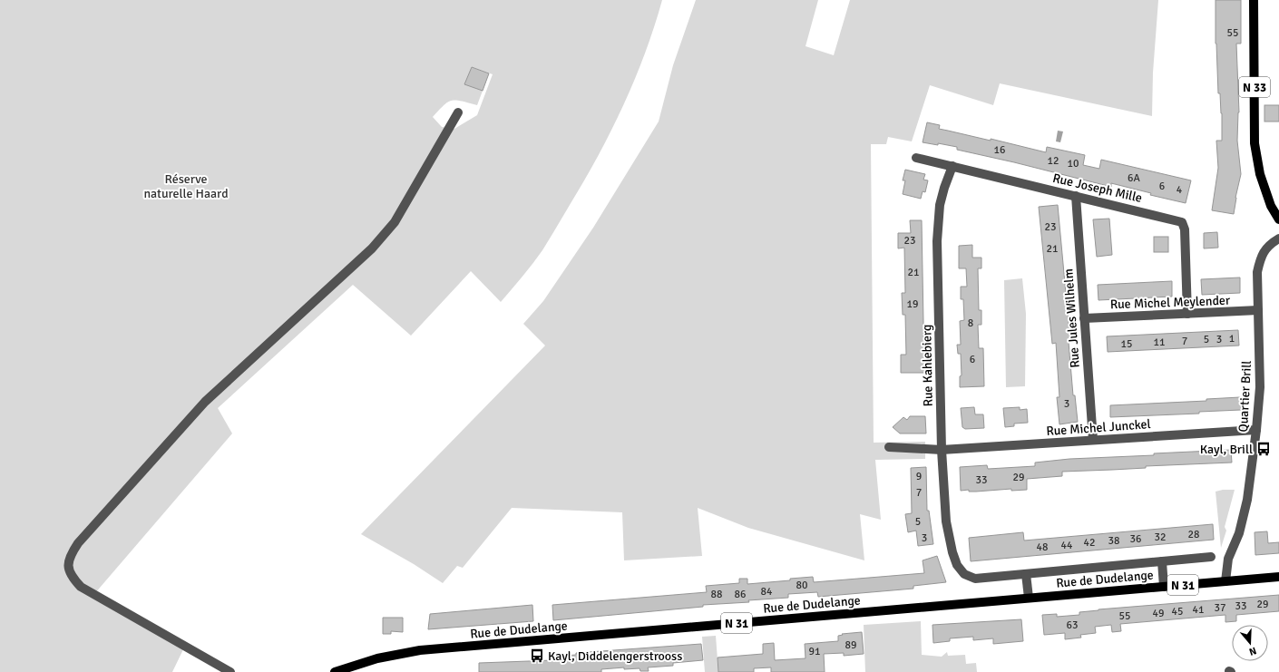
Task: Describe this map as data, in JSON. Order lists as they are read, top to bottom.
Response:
{
  "streets": {
    "main road": ["N 33", "Rue de Dudelange", "N 31"],
    "street": [
      "Rue Joseph Mille",
      "Rue Michel Meylender",
      "Rue Jules Wilhelm",
      "Rue Kahlebierg",
      "Quartier Brill",
      "Rue Michel Junckel"
    ]
  },
  "crossings": [
    ["Rue Joseph Mille", "Rue Michel Meylender"],
    ["Rue Joseph Mille", "Rue Jules Wilhelm"],
    ["Rue Joseph Mille", "Rue Kahlebierg"],
    ["Rue Michel Meylender", "Rue Jules Wilhelm"],
    ["Rue Michel Meylender", "Quartier Brill"],
    ["Rue Jules Wilhelm", "Rue Michel Junckel"],
    ["Rue Kahlebierg", "Rue Michel Junckel"],
    ["Rue Kahlebierg", "Rue de Dudelange"],
    ["Quartier Brill", "Rue Michel Junckel"],
    ["Quartier Brill", "Rue de Dudelange"]
  ],
  "parks": ["Réserve naturelle Haard"],
  "places": {
    "bus stop": ["Kayl, Brill", "Kayl, Diddelengerstrooss"]
  },
  "house_numbers": [
    "55",
    "16",
    "12",
    "10",
    "6A",
    "6",
    "4",
    "23",
    "23",
    "21",
    "21",
    "19",
    "8",
    "1",
    "5",
    "3",
    "7",
    "11",
    "15",
    "6",
    "3",
    "9",
    "29",
    "33",
    "7",
    "5",
    "28",
    "32",
    "3",
    "36",
    "38",
    "42",
    "44",
    "48",
    "80",
    "84",
    "88",
    "86",
    "29",
    "33",
    "37",
    "41",
    "45",
    "49",
    "55",
    "63",
    "89",
    "91"
  ],
  "north": "bottom"
}
